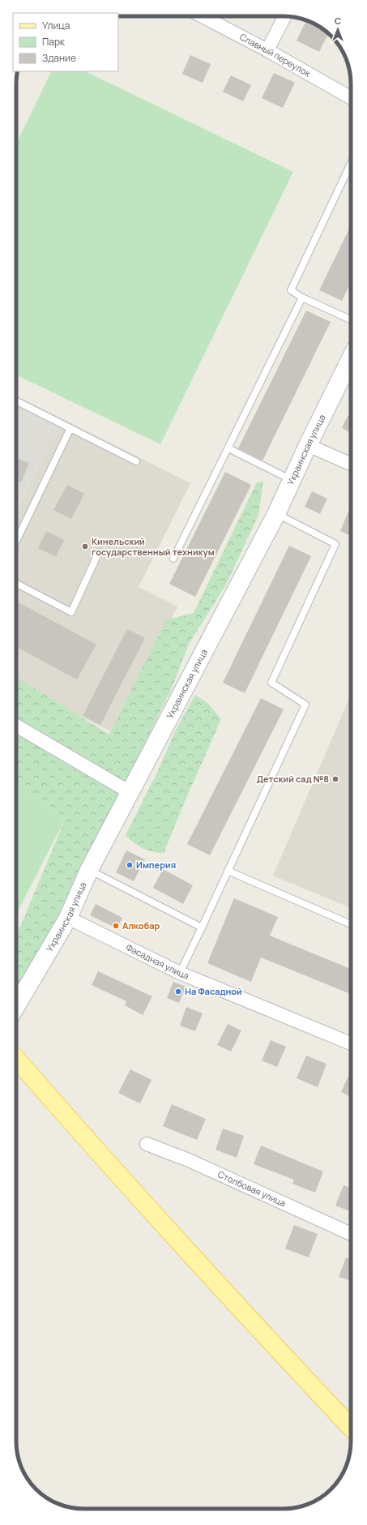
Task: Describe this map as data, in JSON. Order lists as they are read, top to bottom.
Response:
{
  "streets": {
    "main road": ["Украинская улица"],
    "street": ["Славный переулок", "Фасадная улица", "Столбовая улица"]
  },
  "crossings": [
    ["Украинская улица", "Фасадная улица"]
  ],
  "places": [
    "Кинельский государственный техникум",
    "Детский сад №8",
    "Империя",
    "Алкобар",
    "На Фасадной"
  ],
  "legend": ["Улица", "Парк", "Здание"],
  "north": "top"
}
